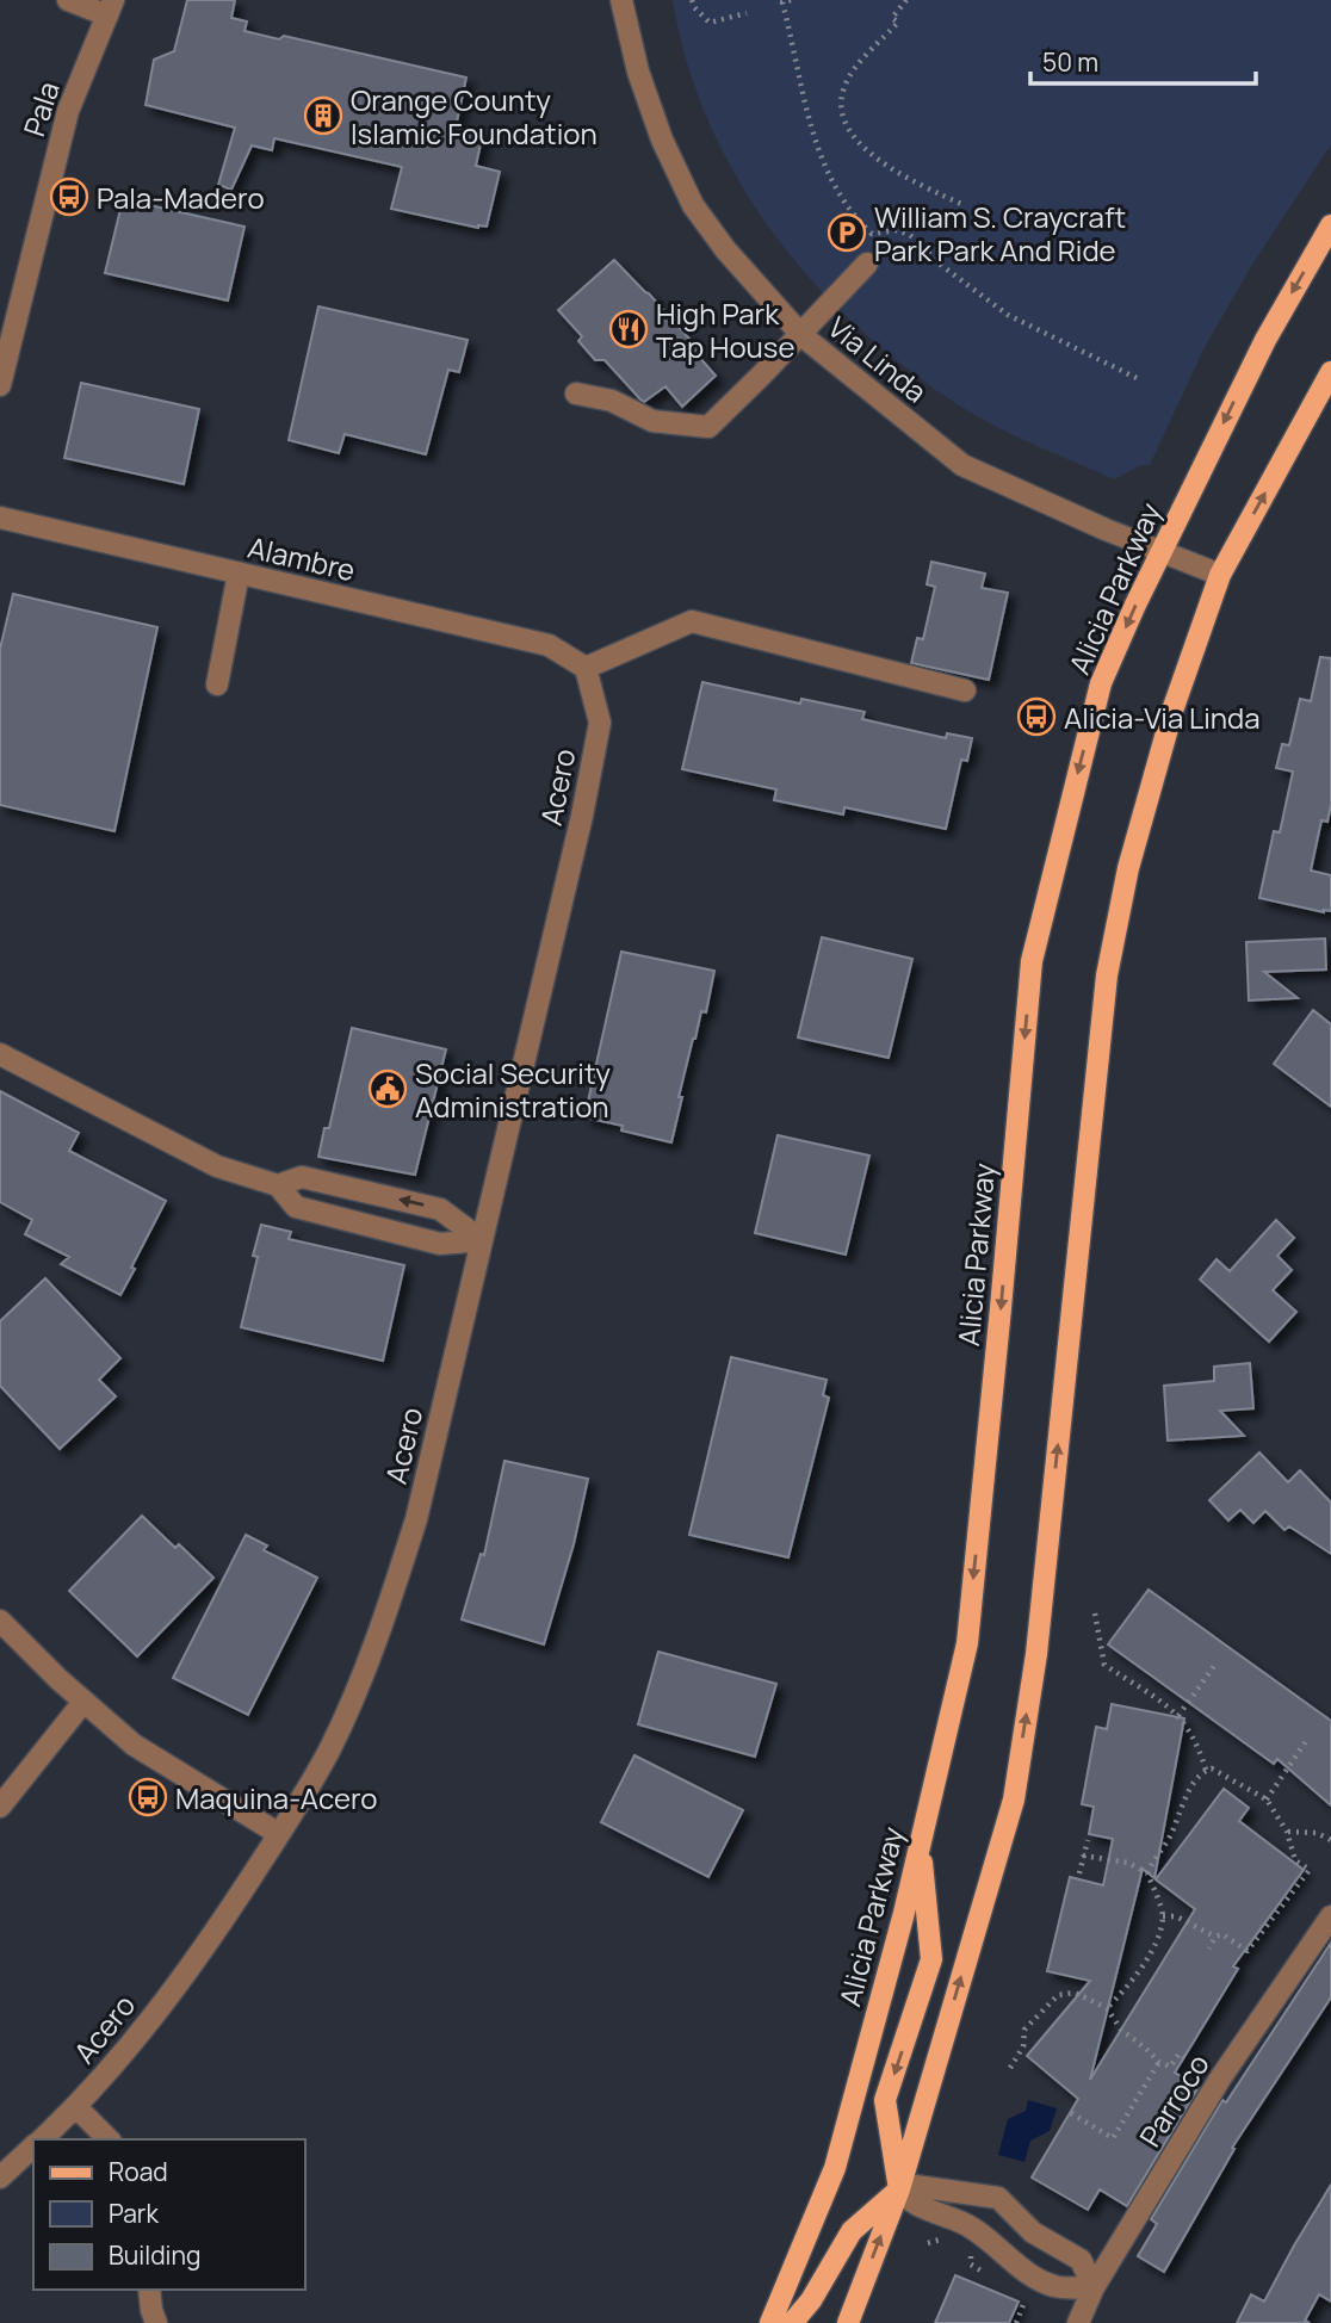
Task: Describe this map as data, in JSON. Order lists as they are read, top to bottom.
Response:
{
  "streets": {
    "main road": ["Alicia Parkway"],
    "street": [
      "Pala",
      "Via Linda",
      "Alambre",
      "Acero",
      "Parroco"
    ]
  },
  "crossings": [
    ["Via Linda", "Alicia Parkway"],
    ["Alambre", "Acero"]
  ],
  "places": {
    "building": ["Orange County Islamic Foundation"],
    "bus stop": ["Pala-Madero", "Alicia-Via Linda", "Maquina-Acero"],
    "parking": ["William S. Craycraft Park Park And Ride"],
    "restaurant": ["High Park Tap House"],
    "public building": ["Social Security Administration"]
  },
  "legend": ["Road", "Park", "Building"],
  "scale_bar": "50 m"
}
